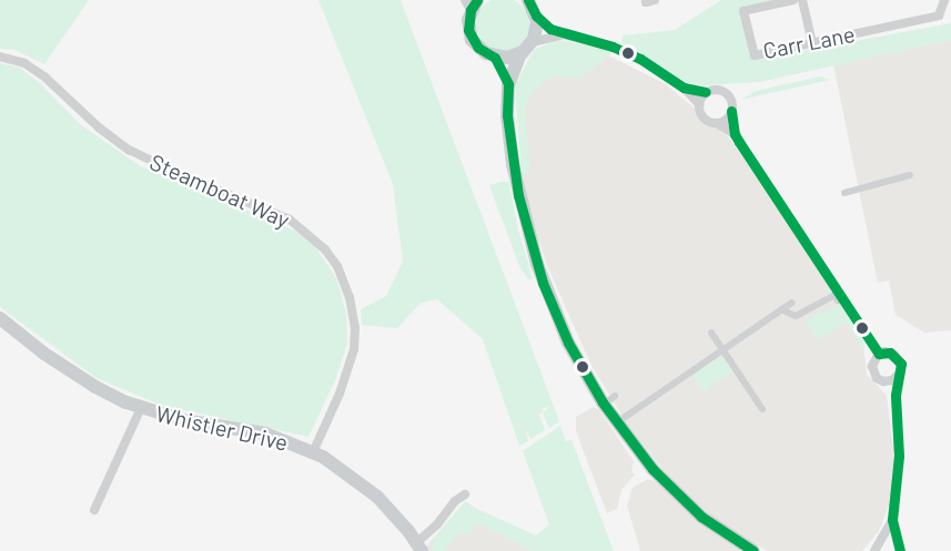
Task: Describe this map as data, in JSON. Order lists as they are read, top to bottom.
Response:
{
  "streets": {
    "main road": ["Whistler Drive"],
    "street": ["Carr Lane", "Steamboat Way"]
  },
  "crossings": [
    ["Steamboat Way", "Whistler Drive"]
  ]
}
